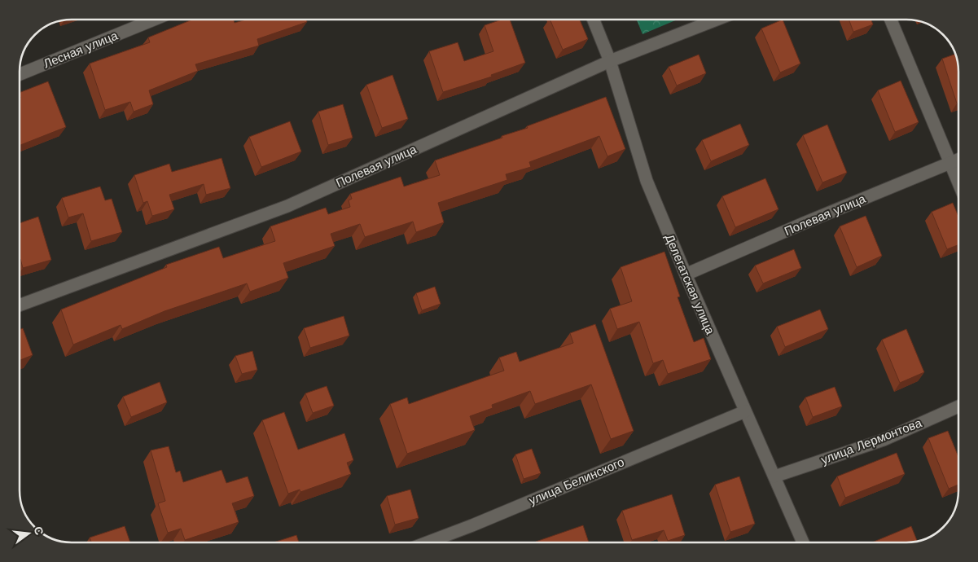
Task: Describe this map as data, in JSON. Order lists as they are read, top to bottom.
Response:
{
  "streets": {
    "street": [
      "Лесная улица",
      "Полевая улица",
      "Делегатская улица",
      "улица Лермонтова",
      "улица Белинского"
    ]
  },
  "crossings": [
    ["Полевая улица", "Делегатская улица"],
    ["Делегатская улица", "улица Лермонтова"],
    ["Делегатская улица", "улица Белинского"]
  ],
  "north": "right"
}
